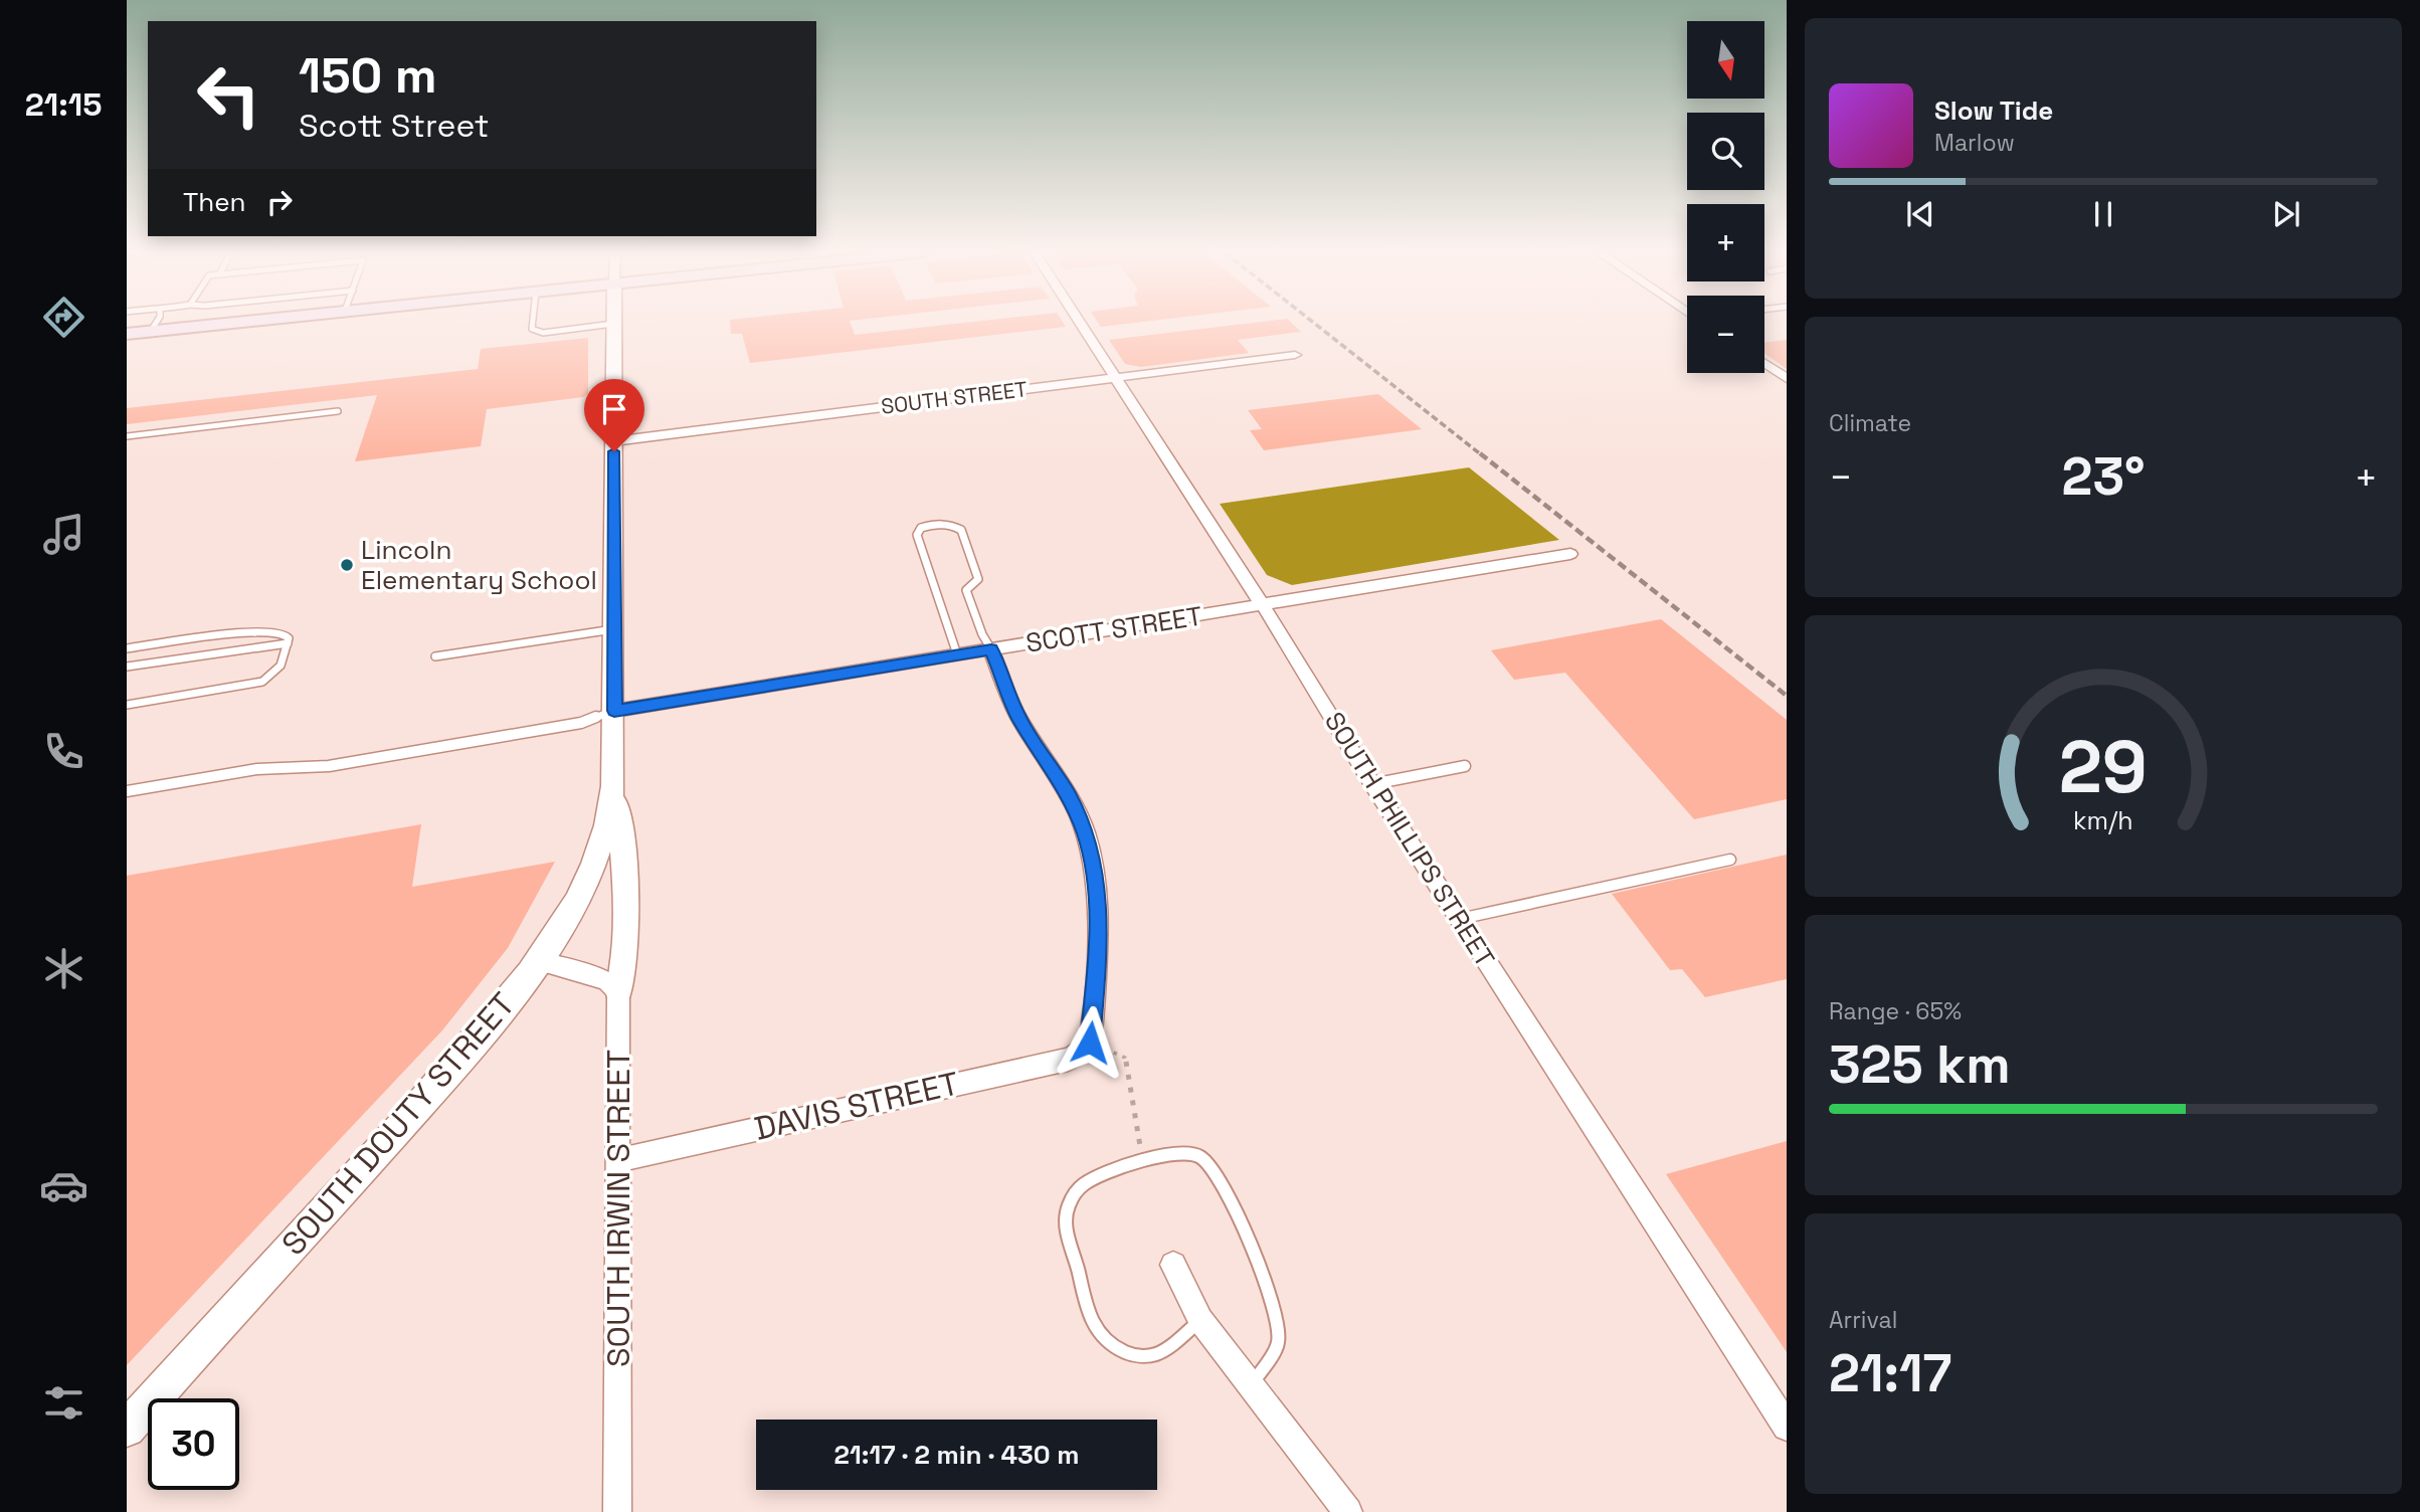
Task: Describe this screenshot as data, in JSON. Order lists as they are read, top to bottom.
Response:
{
  "streets": {
    "street": [
      "SOUTH STREET",
      "SCOTT STREET",
      "SOUTH PHILLIPS STREET",
      "DAVIS STREET",
      "SOUTH DOUTY STREET",
      "SOUTH IRWIN STREET"
    ]
  },
  "crossings": [
    ["SOUTH STREET", "SOUTH PHILLIPS STREET"],
    ["SCOTT STREET", "SOUTH PHILLIPS STREET"],
    ["DAVIS STREET", "SOUTH IRWIN STREET"]
  ],
  "places": ["Lincoln Elementary School"],
  "north": "bottom",
  "page": {
    "tabs": "21:15",
    "map_buttons": ["+", "−"],
    "turn": ["150 m", "Scott Street"],
    "song": ["Slow Tide", "Marlow"],
    "then": "Then",
    "tile": [
      "Climate",
      ["Range · 65%", "325 km"],
      ["Arrival", "21:17"]
    ],
    "heat": ["−", "23°", "+"],
    "limit": "30",
    "trip": "21:17 · 2 min · 430 m",
    "gauge": ["29", "km/h"]
  }
}
